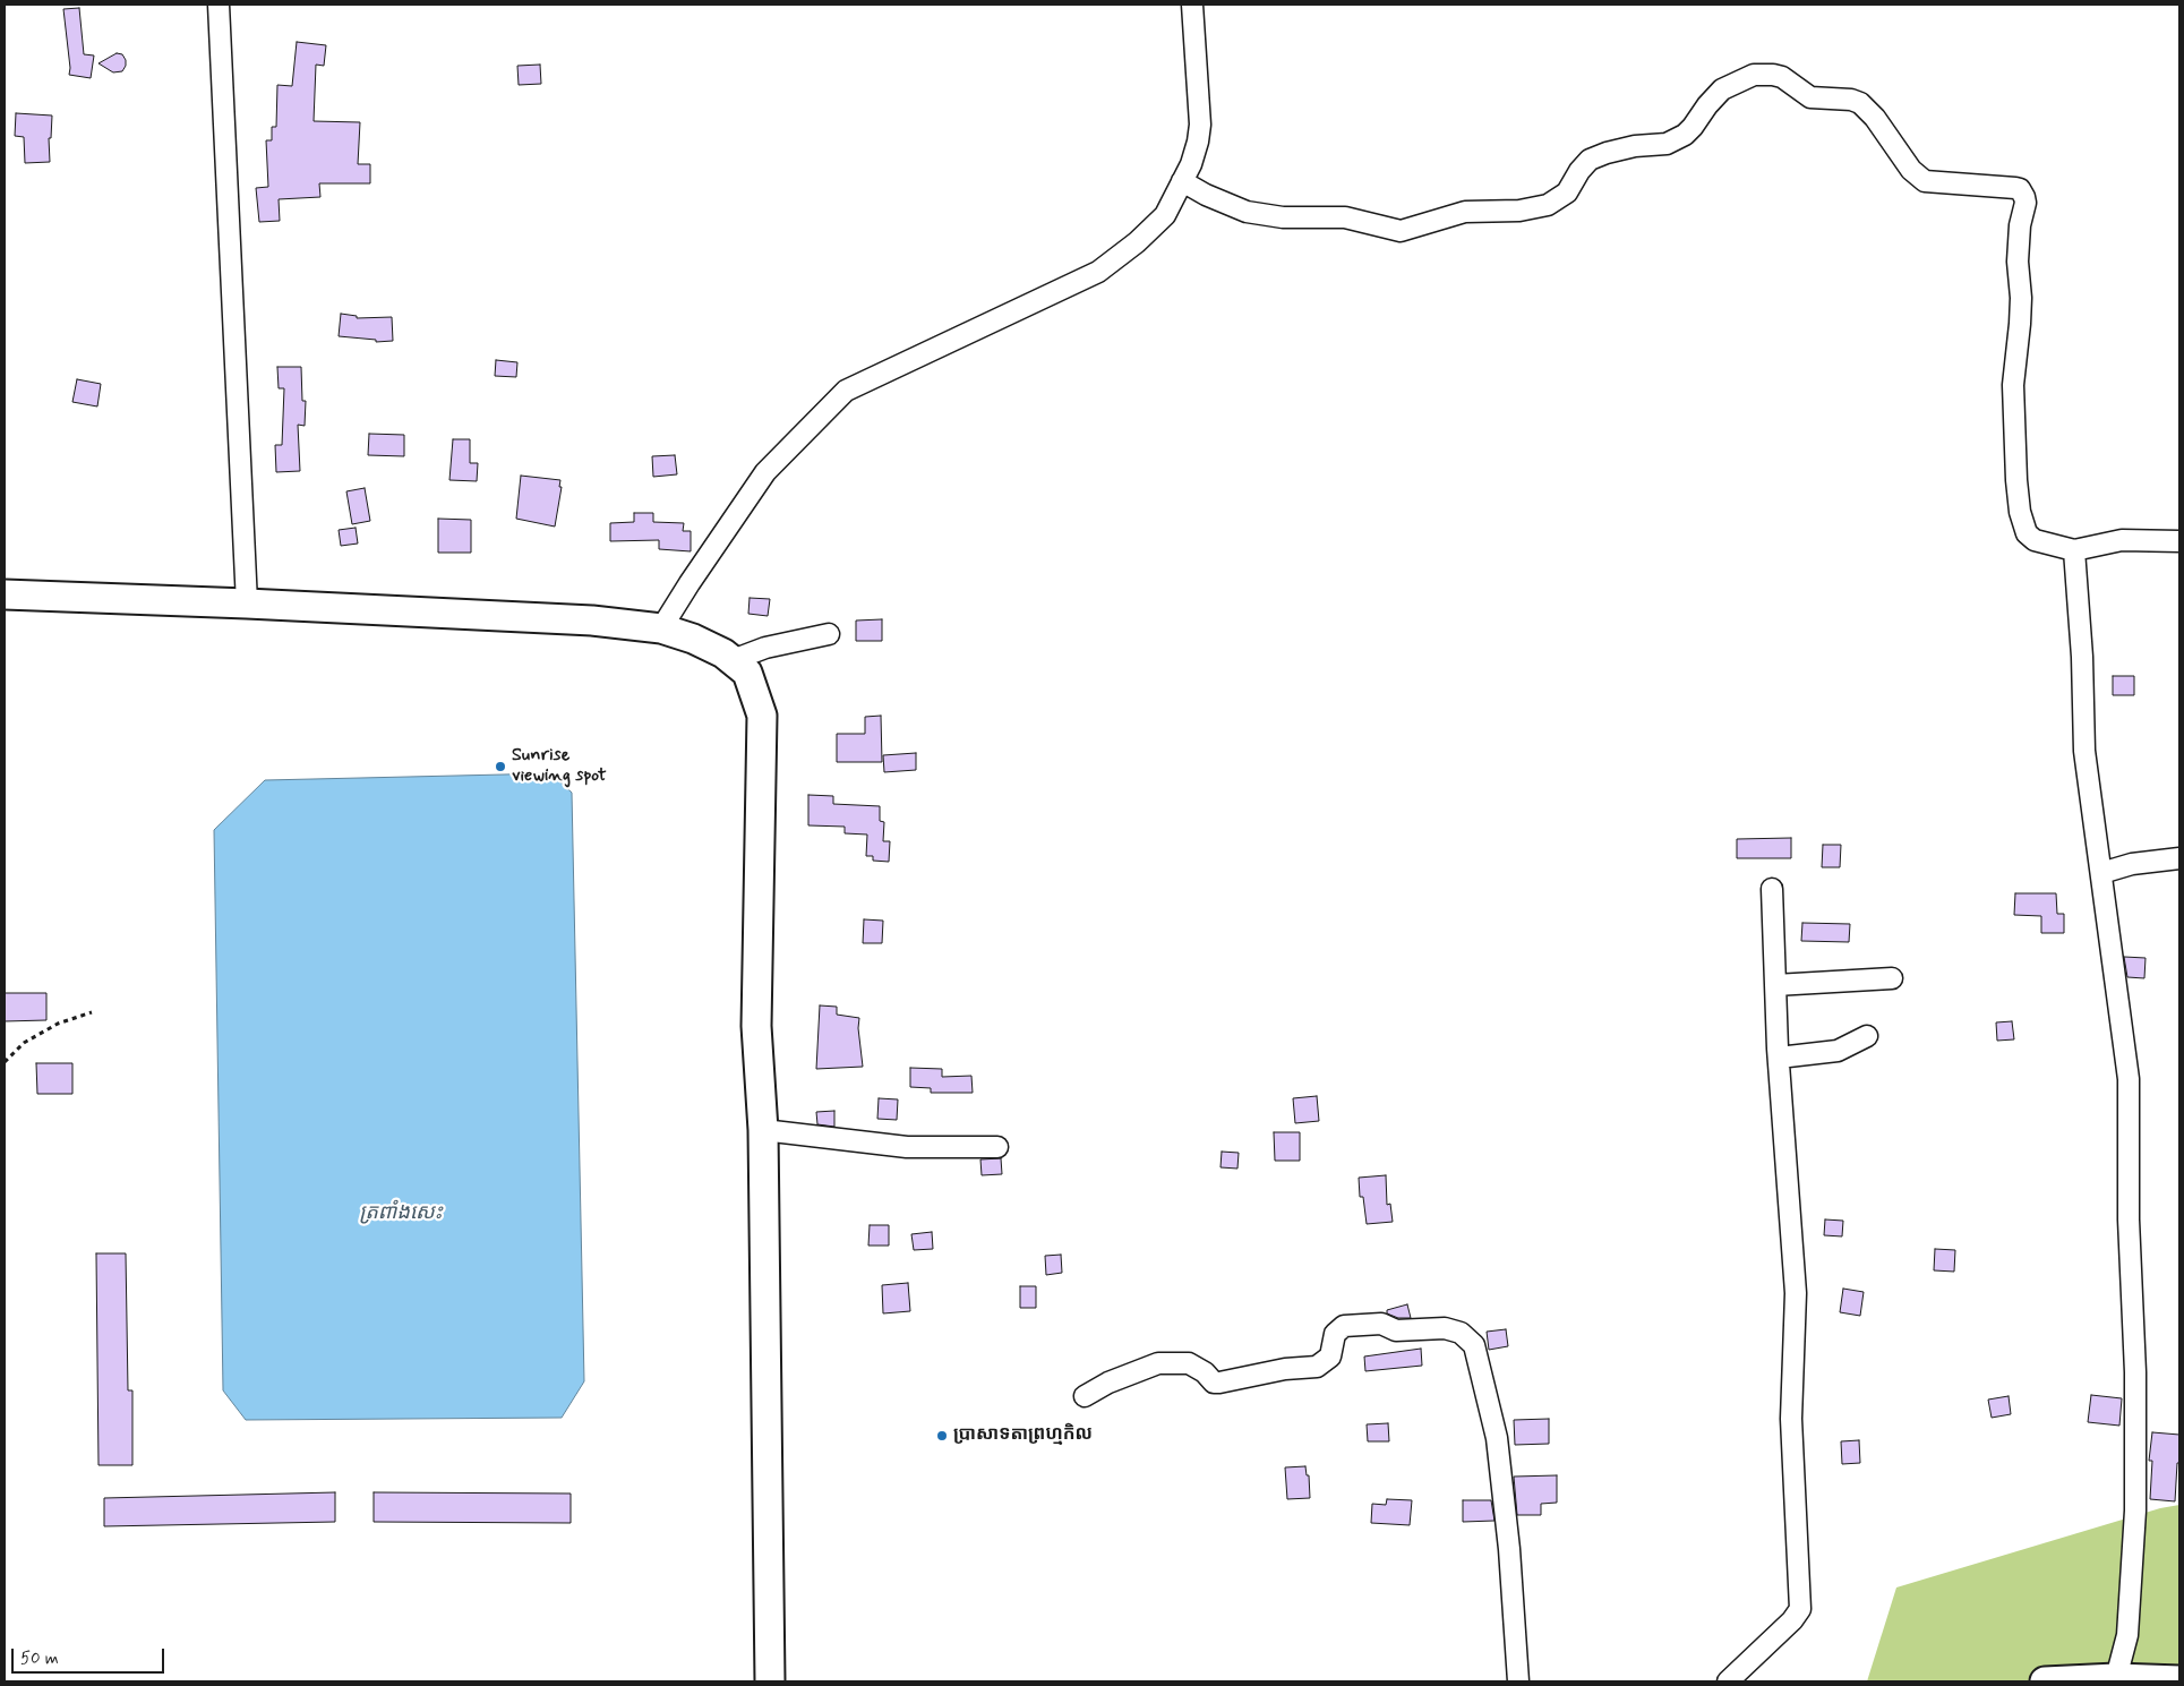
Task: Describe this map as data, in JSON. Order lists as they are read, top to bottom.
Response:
{
  "water": ["ត្រពាំងសេះ"],
  "places": ["Sunrise viewing spot", "ប្រាសាទតាព្រហ្មកិល"],
  "scale_bar": "50 m"
}
